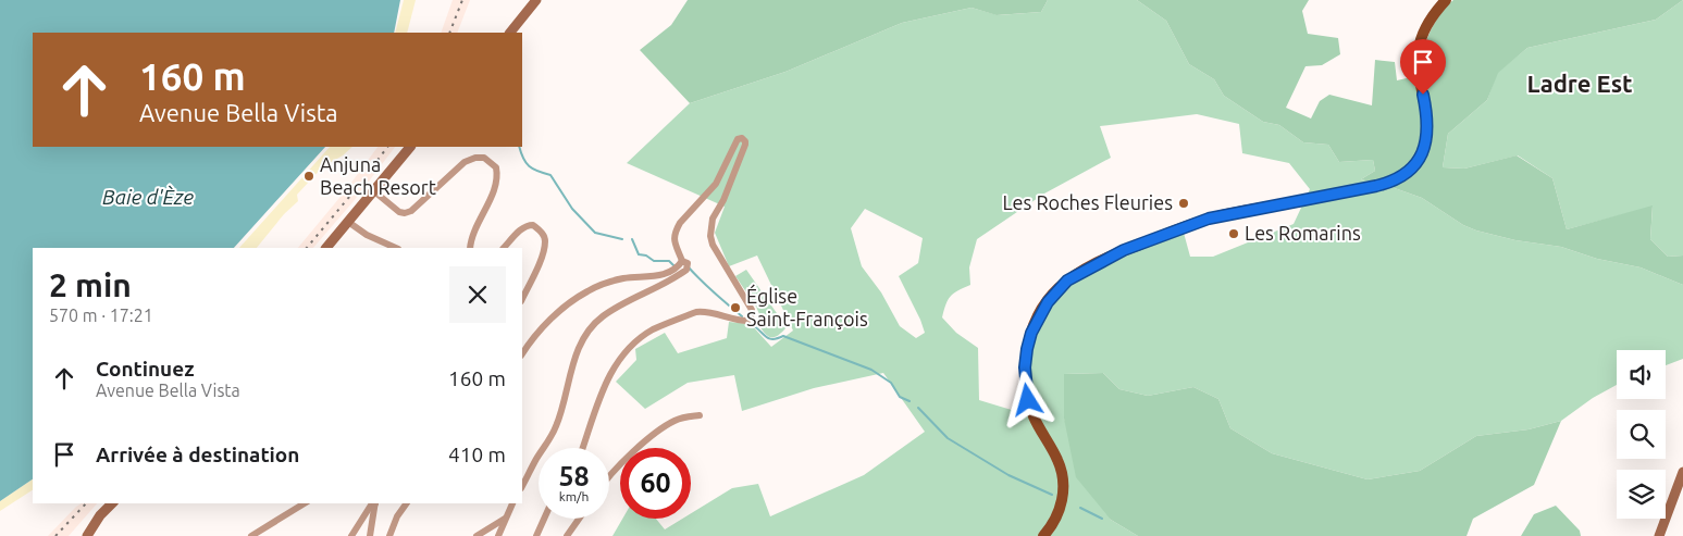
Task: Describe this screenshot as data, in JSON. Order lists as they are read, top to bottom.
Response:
{
  "districts": ["Ladre Est"],
  "water": ["Baie d'Èze"],
  "places": [
    "Anjuna Beach Resort",
    "Les Roches Fleuries",
    "Les Romarins",
    "Église Saint-François"
  ],
  "page": {
    "turn": ["160 m", "Avenue Bella Vista"],
    "heading": ["2 min", "570 m · 17:21"],
    "list": [
      {
        "name": "Continuez",
        "note": "Avenue Bella Vista",
        "value": "160 m"
      },
      {
        "name": "Arrivée à destination",
        "value": "410 m"
      }
    ],
    "speed": "58 km/h",
    "limit": "60"
  }
}
